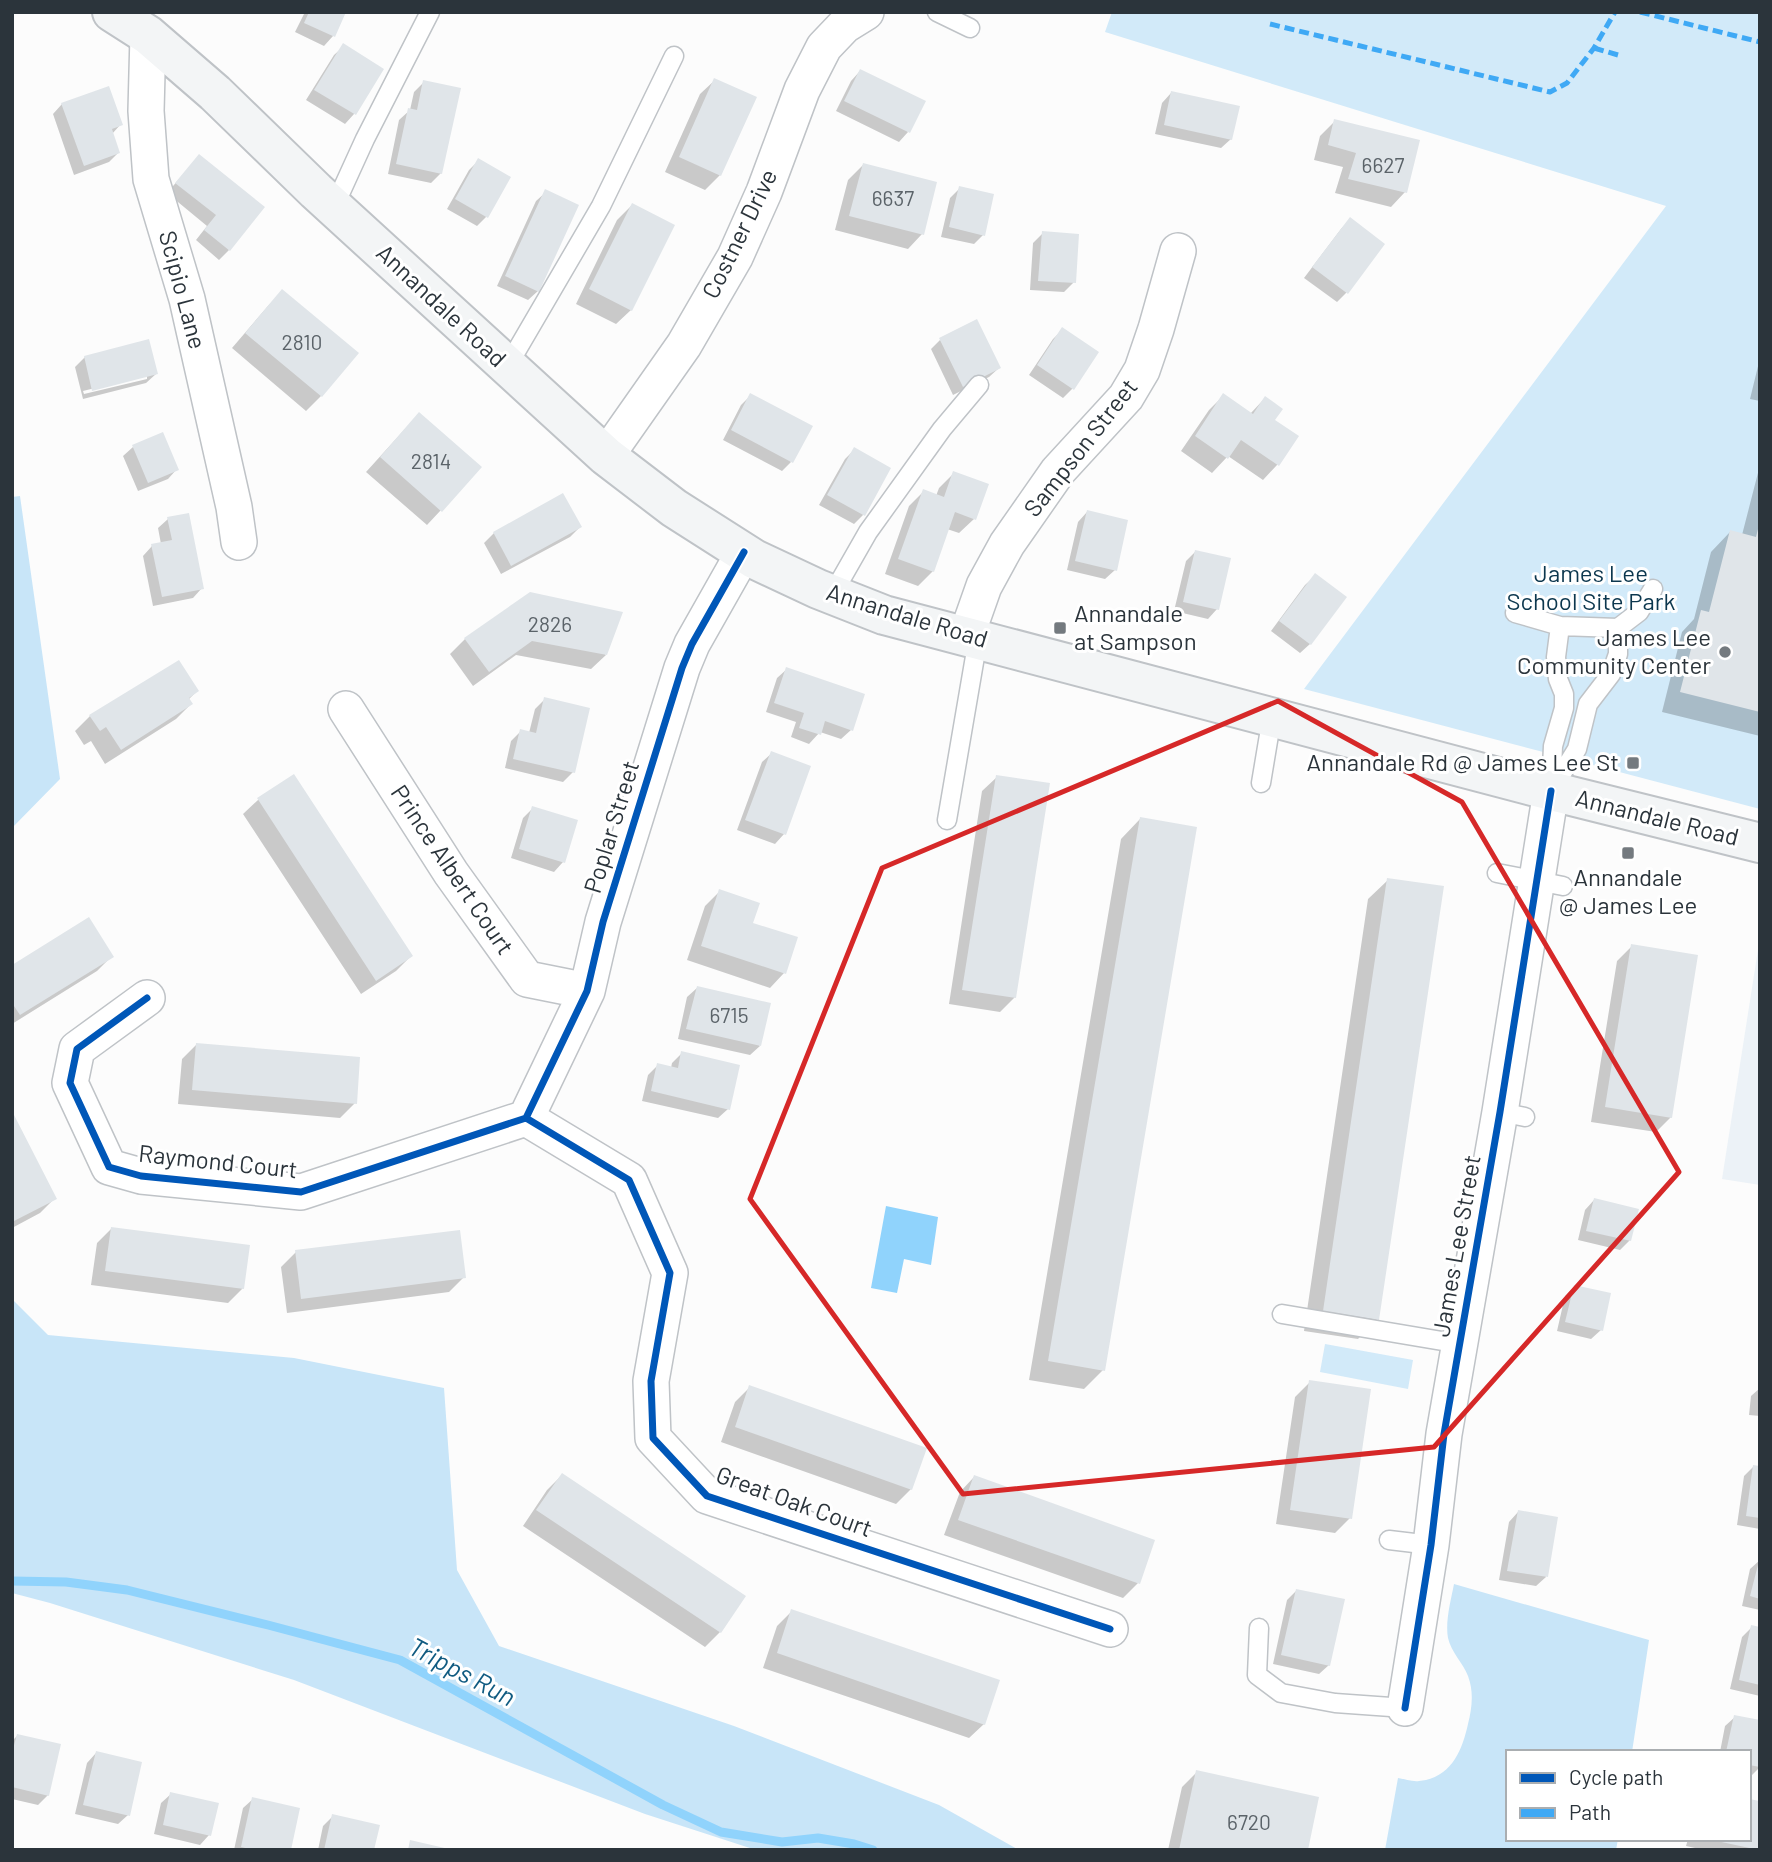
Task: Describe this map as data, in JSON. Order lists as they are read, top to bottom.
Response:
{
  "streets": {
    "main road": ["Annandale Road"],
    "street": [
      "Costner Drive",
      "Scipio Lane",
      "Sampson Street",
      "Poplar Street",
      "Prince Albert Court",
      "Raymond Court",
      "James Lee Street",
      "Great Oak Court"
    ]
  },
  "crossings": [
    ["Costner Drive", "Annandale Road"],
    ["Scipio Lane", "Annandale Road"],
    ["Annandale Road", "Sampson Street"],
    ["Annandale Road", "Poplar Street"],
    ["Annandale Road", "James Lee Street"],
    ["Poplar Street", "Prince Albert Court"],
    ["Poplar Street", "Raymond Court"],
    ["Poplar Street", "Great Oak Court"],
    ["Raymond Court", "Great Oak Court"]
  ],
  "water": ["Tripps Run"],
  "parks": ["James Lee School Site Park"],
  "places": {
    "transit": ["Annandale at Sampson", "Annandale Rd @ James Lee St", "Annandale @ James Lee"],
    "other": ["James Lee Community Center"]
  },
  "house_numbers": [
    "6627",
    "6637",
    "2810",
    "2814",
    "2826",
    "6715",
    "6720"
  ],
  "legend": ["Cycle path", "Path"]
}
